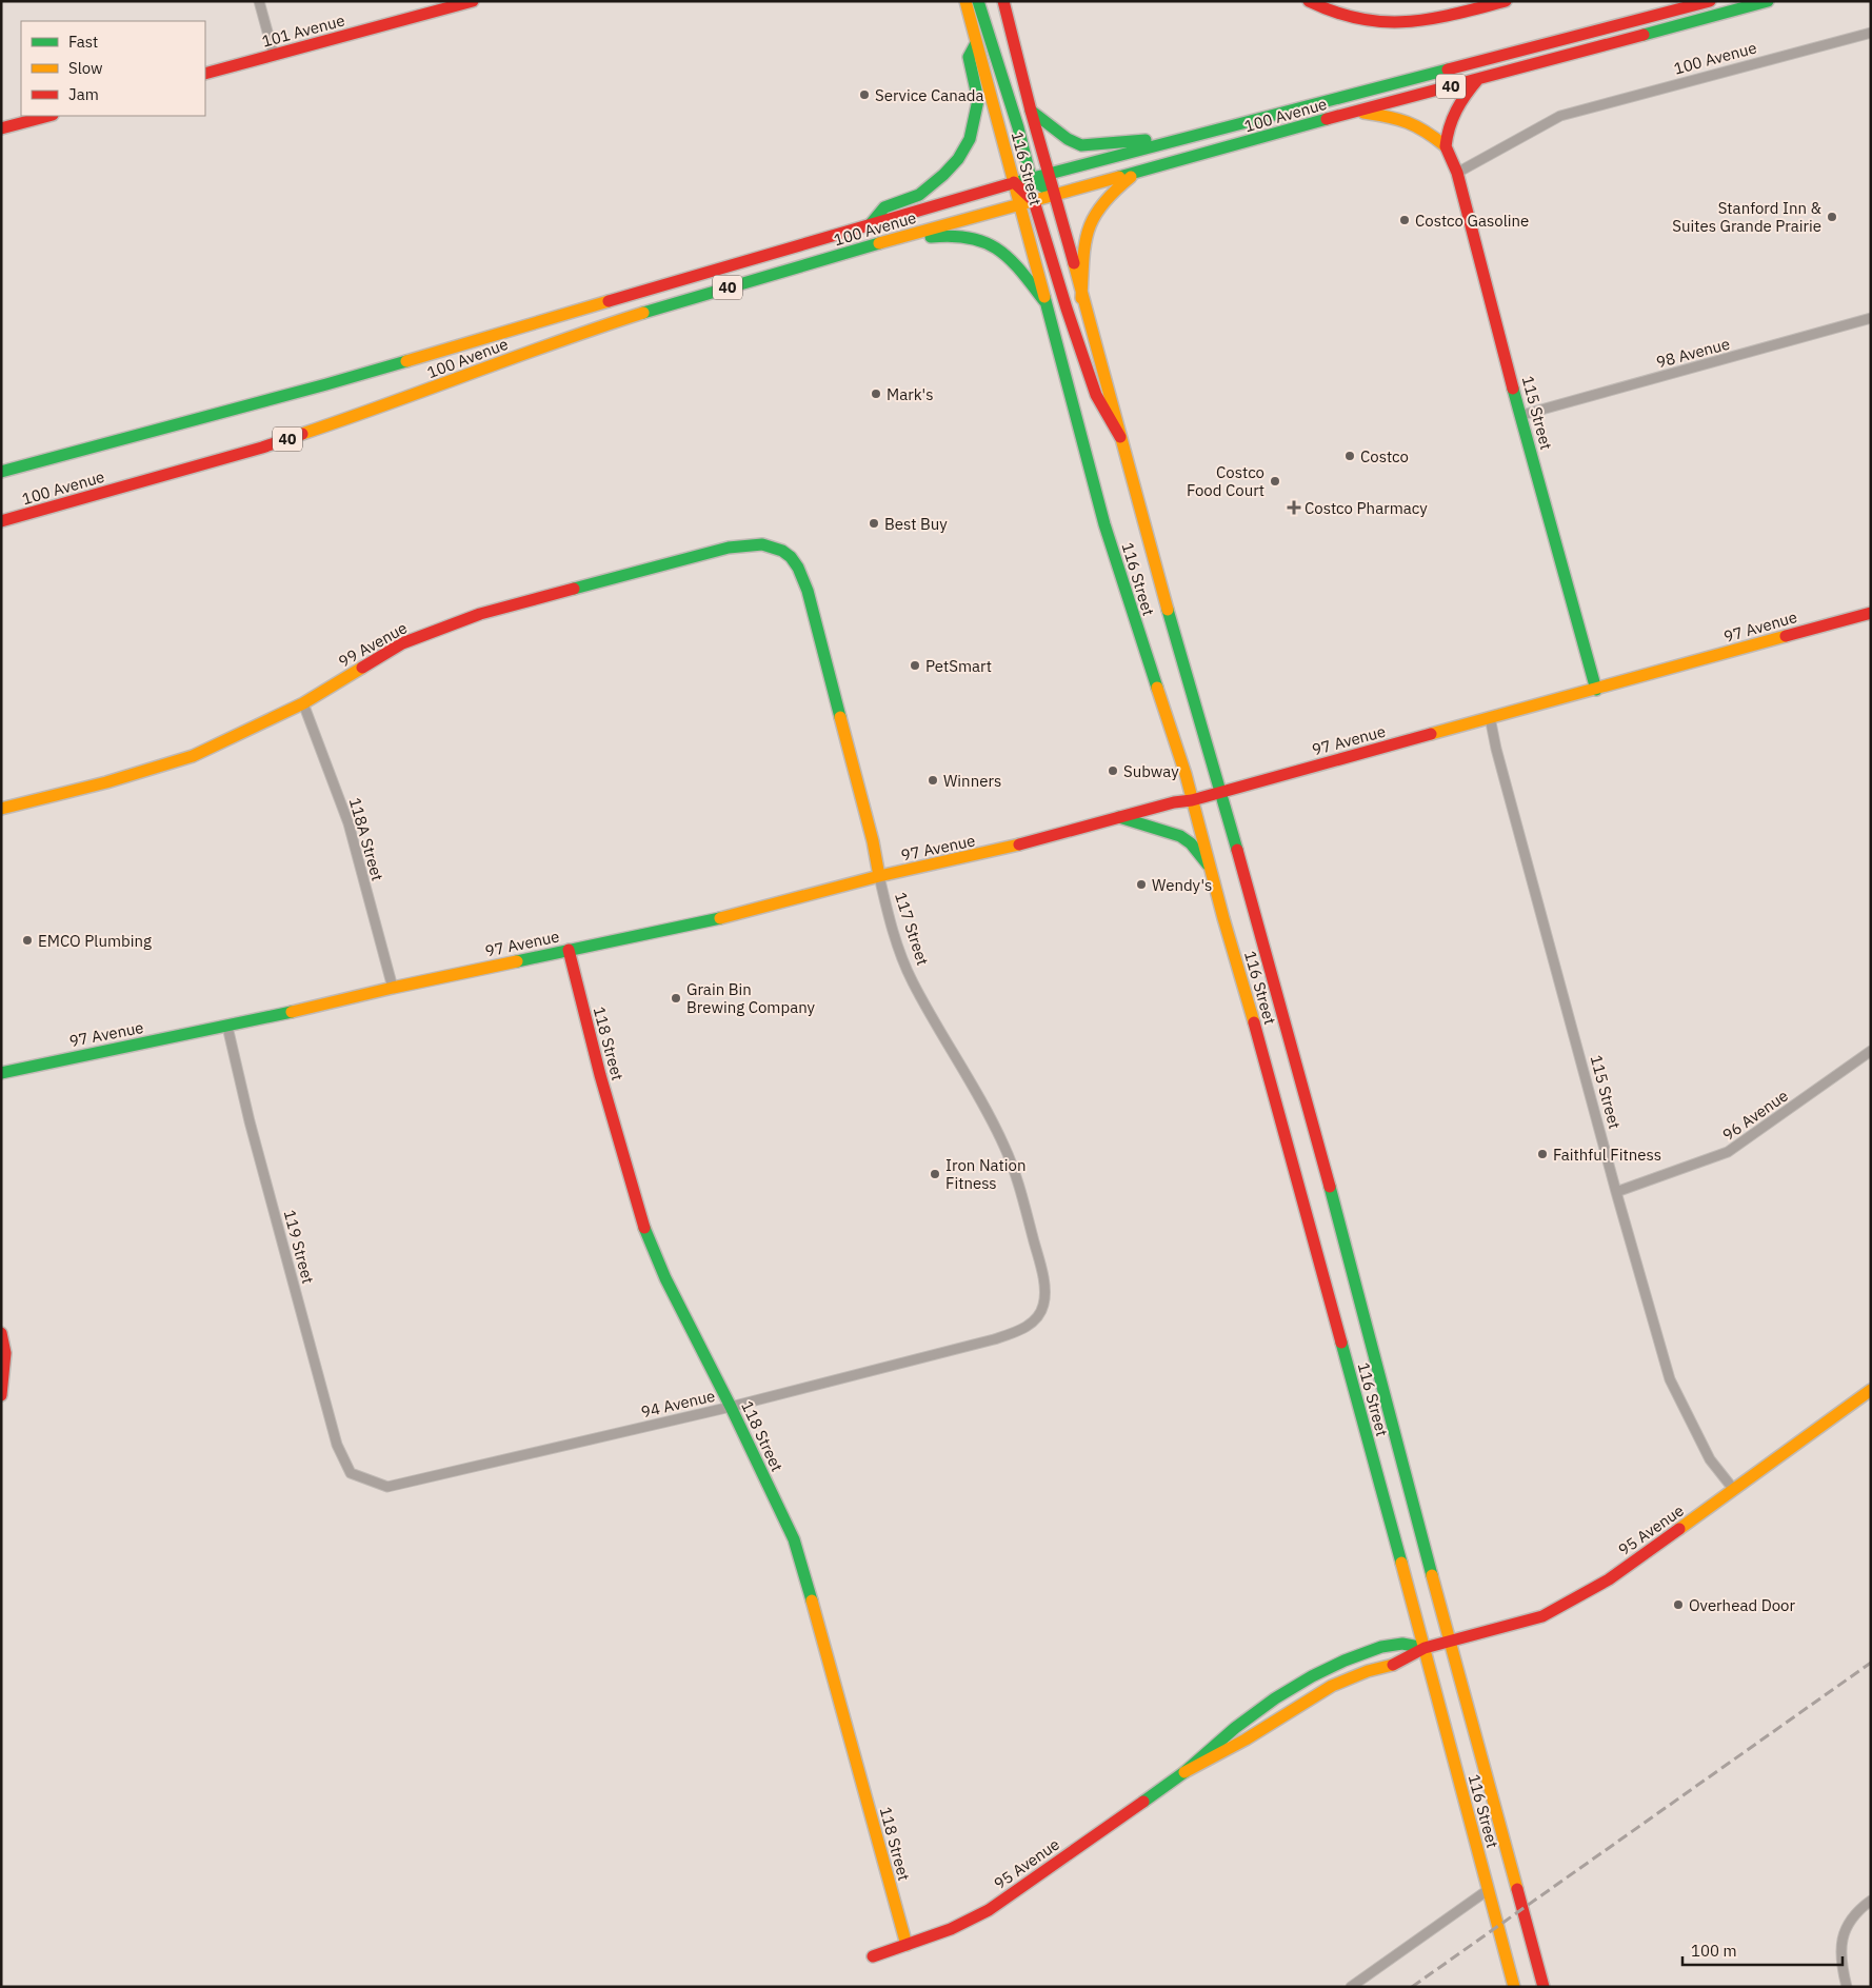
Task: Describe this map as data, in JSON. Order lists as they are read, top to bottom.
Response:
{
  "streets": {
    "main road": [
      "101 Avenue",
      "100 Avenue",
      "40",
      "116 Street",
      "115 Street",
      "97 Avenue",
      "99 Avenue",
      "117 Street",
      "118 Street",
      "95 Avenue"
    ],
    "street": [
      "98 Avenue",
      "118A Street",
      "96 Avenue",
      "119 Street",
      "94 Avenue"
    ]
  },
  "crossings": [
    ["100 Avenue", "116 Street"],
    ["100 Avenue", "115 Street"],
    ["116 Street", "97 Avenue"],
    ["116 Street", "95 Avenue"],
    ["98 Avenue", "115 Street"],
    ["115 Street", "97 Avenue"],
    ["115 Street", "96 Avenue"],
    ["115 Street", "95 Avenue"],
    ["97 Avenue", "118A Street"],
    ["97 Avenue", "117 Street"],
    ["97 Avenue", "118 Street"],
    ["97 Avenue", "119 Street"],
    ["99 Avenue", "118A Street"],
    ["99 Avenue", "117 Street"],
    ["117 Street", "94 Avenue"],
    ["118 Street", "94 Avenue"],
    ["118 Street", "95 Avenue"],
    ["119 Street", "94 Avenue"]
  ],
  "places": {
    "other": [
      "Service Canada",
      "Stanford Inn & Suites Grande Prairie",
      "Costco Gasoline",
      "Mark's",
      "Costco",
      "Costco Food Court",
      "Best Buy",
      "PetSmart",
      "Subway",
      "Winners",
      "Wendy's",
      "EMCO Plumbing",
      "Grain Bin Brewing Company",
      "Faithful Fitness",
      "Iron Nation Fitness",
      "Overhead Door"
    ],
    "health": ["Costco Pharmacy"]
  },
  "legend": ["Fast", "Slow", "Jam"],
  "scale_bar": "100 m"
}
